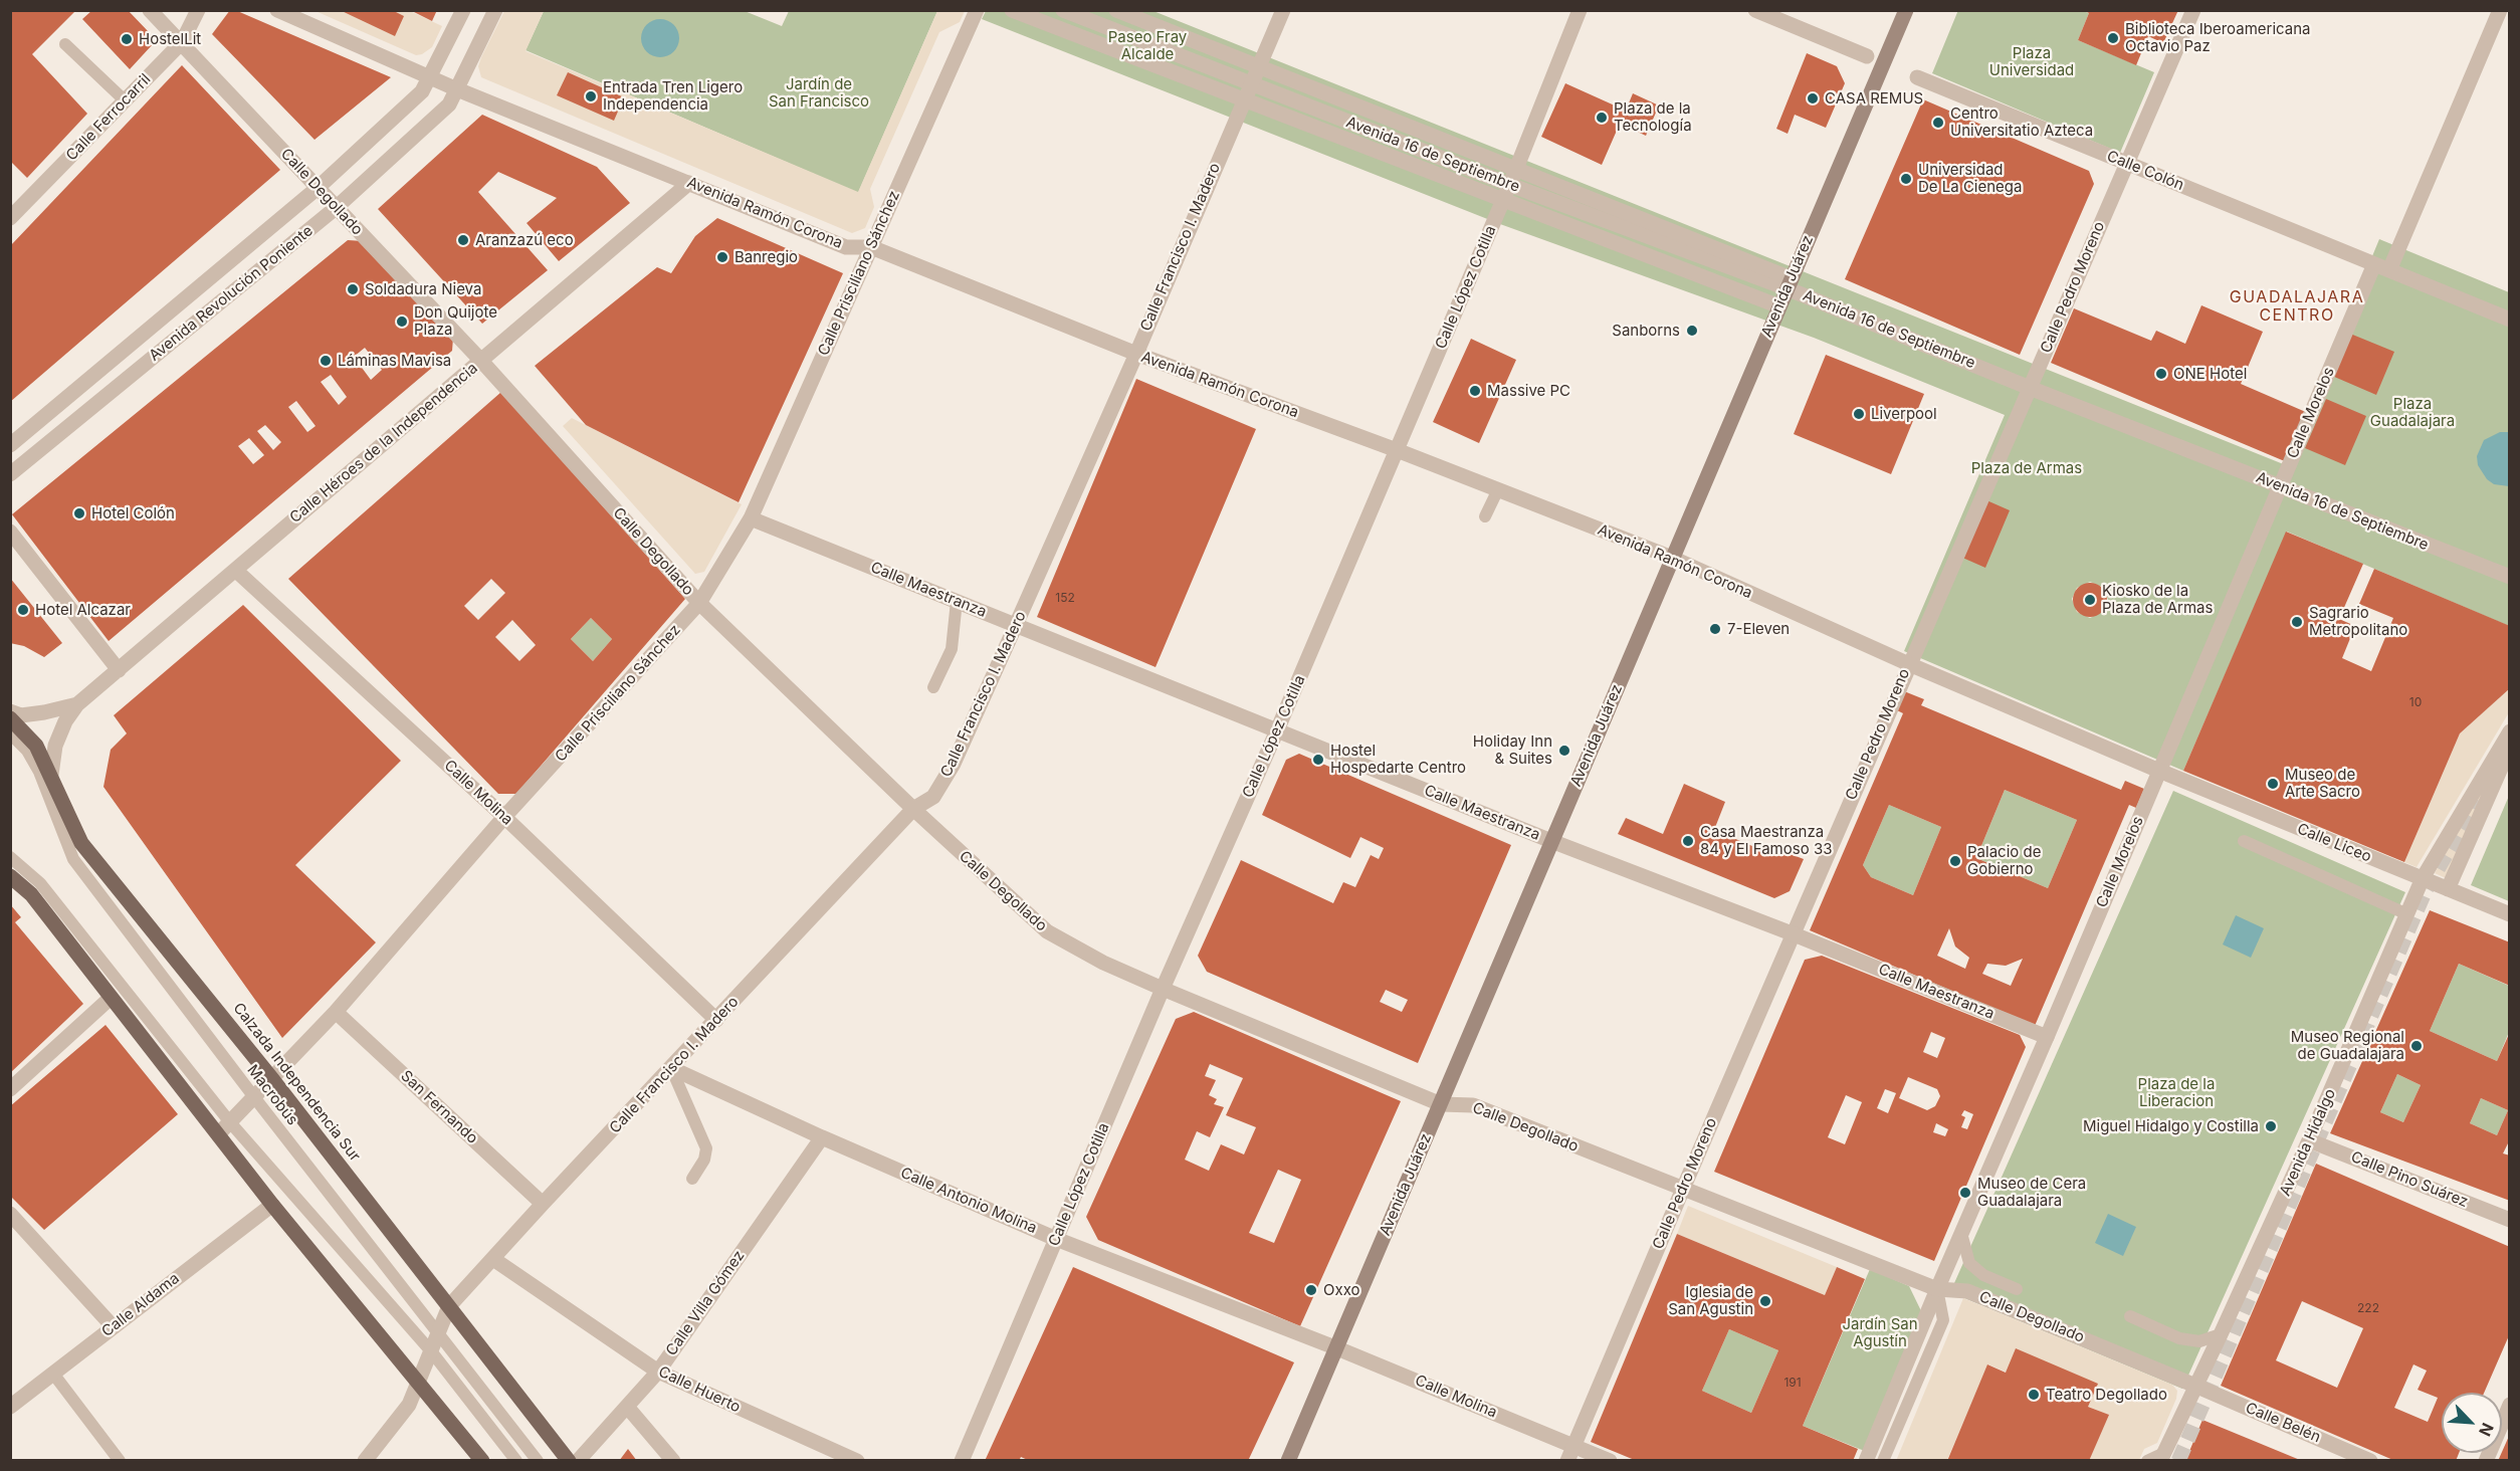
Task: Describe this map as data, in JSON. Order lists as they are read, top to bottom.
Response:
{
  "streets": {
    "main road": ["Avenida Juárez", "Calzada Independencia Sur"],
    "street": [
      "Calle Ferrocarril",
      "Avenida 16 de Septiembre",
      "Calle Colón",
      "Calle Degollado",
      "Avenida Ramón Corona",
      "Calle Francisco I. Madero",
      "Calle Prisciliano Sánchez",
      "Calle López Cotilla",
      "Calle Pedro Moreno",
      "Avenida Revolución Poniente",
      "Calle Morelos",
      "Calle Héroes de la Independencia",
      "Calle Maestranza",
      "Calle Molina",
      "Calle Liceo",
      "San Fernando",
      "Avenida Hidalgo",
      "Calle Pino Suárez",
      "Calle Antonio Molina",
      "Calle Villa Gómez",
      "Calle Aldama",
      "Calle Huerto",
      "Calle Belén"
    ],
    "lane": ["Macrobús"]
  },
  "crossings": [
    ["Calle Ferrocarril", "Calle Degollado"],
    ["Avenida 16 de Septiembre", "Calle Francisco I. Madero"],
    ["Avenida 16 de Septiembre", "Avenida Juárez"],
    ["Avenida 16 de Septiembre", "Calle López Cotilla"],
    ["Avenida 16 de Septiembre", "Calle Pedro Moreno"],
    ["Avenida 16 de Septiembre", "Calle Morelos"],
    ["Calle Colón", "Calle Pedro Moreno"],
    ["Calle Colón", "Calle Morelos"],
    ["Calle Degollado", "Calle Francisco I. Madero"],
    ["Calle Degollado", "Calle Prisciliano Sánchez"],
    ["Calle Degollado", "Avenida Juárez"],
    ["Calle Degollado", "Calle López Cotilla"],
    ["Calle Degollado", "Calle Pedro Moreno"],
    ["Calle Degollado", "Avenida Revolución Poniente"],
    ["Calle Degollado", "Calle Morelos"],
    ["Calle Degollado", "Calle Héroes de la Independencia"],
    ["Calle Degollado", "Avenida Hidalgo"],
    ["Calle Degollado", "Calle Belén"],
    ["Avenida Ramón Corona", "Calle Francisco I. Madero"],
    ["Avenida Ramón Corona", "Calle Prisciliano Sánchez"],
    ["Avenida Ramón Corona", "Avenida Juárez"],
    ["Avenida Ramón Corona", "Calle López Cotilla"],
    ["Avenida Ramón Corona", "Calle Pedro Moreno"],
    ["Avenida Ramón Corona", "Avenida Revolución Poniente"],
    ["Avenida Ramón Corona", "Calle Morelos"],
    ["Avenida Ramón Corona", "Calle Héroes de la Independencia"],
    ["Avenida Ramón Corona", "Calle Liceo"],
    ["Calle Francisco I. Madero", "Calle Maestranza"],
    ["Calle Francisco I. Madero", "Calle Molina"],
    ["Calle Francisco I. Madero", "Calzada Independencia Sur"],
    ["Calle Francisco I. Madero", "San Fernando"],
    ["Calle Francisco I. Madero", "Calle Antonio Molina"],
    ["Calle Francisco I. Madero", "Calle Huerto"],
    ["Calle Prisciliano Sánchez", "Calle Maestranza"],
    ["Calle Prisciliano Sánchez", "Calle Molina"],
    ["Calle Prisciliano Sánchez", "Calzada Independencia Sur"],
    ["Calle Prisciliano Sánchez", "Macrobús"],
    ["Calle Prisciliano Sánchez", "San Fernando"],
    ["Avenida Juárez", "Calle Maestranza"],
    ["Avenida Juárez", "Calle Molina"],
    ["Avenida Juárez", "Calle Antonio Molina"],
    ["Calle López Cotilla", "Calle Maestranza"],
    ["Calle López Cotilla", "Calle Antonio Molina"],
    ["Calle Pedro Moreno", "Calle Maestranza"],
    ["Calle Pedro Moreno", "Calle Molina"],
    ["Calle Morelos", "Calle Maestranza"],
    ["Calle Morelos", "Calle Liceo"],
    ["Calle Héroes de la Independencia", "Calle Molina"],
    ["Calle Héroes de la Independencia", "Calzada Independencia Sur"],
    ["Calle Molina", "Calle Antonio Molina"],
    ["Calle Liceo", "Avenida Hidalgo"],
    ["Avenida Hidalgo", "Calle Pino Suárez"],
    ["Avenida Hidalgo", "Calle Belén"],
    ["Calle Antonio Molina", "Calle Villa Gómez"],
    ["Calle Villa Gómez", "Calle Huerto"]
  ],
  "districts": ["GUADALAJARA CENTRO"],
  "parks": [
    "Paseo Fray Alcalde",
    "Plaza Universidad",
    "Jardín de San Francisco",
    "Plaza Guadalajara",
    "Plaza de Armas",
    "Plaza de la Liberacion",
    "Jardín San Agustín"
  ],
  "places": [
    "Biblioteca Iberoamericana Octavio Paz",
    "HostelLit",
    "Entrada Tren Ligero Independencia",
    "CASA REMUS",
    "Plaza de la Tecnología",
    "Centro Universitatio Azteca",
    "Universidad De La Cienega",
    "Aranzazú eco",
    "Banregio",
    "Soldadura Nieva",
    "Don Quijote Plaza",
    "Sanborns",
    "Láminas Mavisa",
    "ONE Hotel",
    "Massive PC",
    "Liverpool",
    "Hotel Colón",
    "Kiosko de la Plaza de Armas",
    "Hotel Alcazar",
    "Sagrario Metropolitano",
    "7-Eleven",
    "Holiday Inn & Suites",
    "Hostel Hospedarte Centro",
    "Museo de Arte Sacro",
    "Casa Maestranza 84 y El Famoso 33",
    "Palacio de Gobierno",
    "Museo Regional de Guadalajara",
    "Miguel Hidalgo y Costilla",
    "Museo de Cera Guadalajara",
    "Oxxo",
    "Iglesia de San Agustin",
    "Teatro Degollado"
  ],
  "house_numbers": [
    "152",
    "10",
    "222",
    "191"
  ],
  "north": "bottom right"
}
